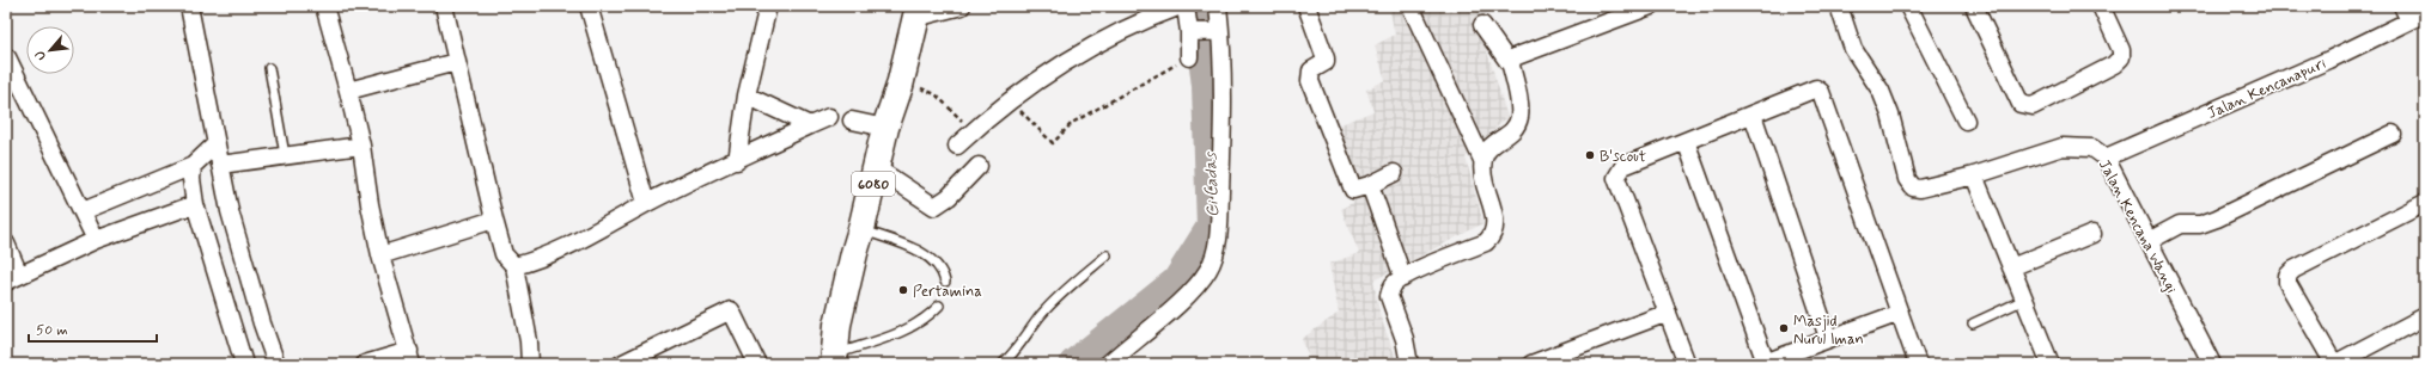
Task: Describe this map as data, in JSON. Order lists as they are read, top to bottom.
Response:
{
  "streets": {
    "main road": ["6080"],
    "street": ["Jalan Kencanapuri", "Jalan Kencana Wangi"]
  },
  "crossings": [
    ["Jalan Kencanapuri", "Jalan Kencana Wangi"]
  ],
  "water": ["Ci Cadas"],
  "places": ["B'scout", "Pertamina", "Masjid Nurul Iman"],
  "scale_bar": "50 m",
  "north": "bottom left"
}
